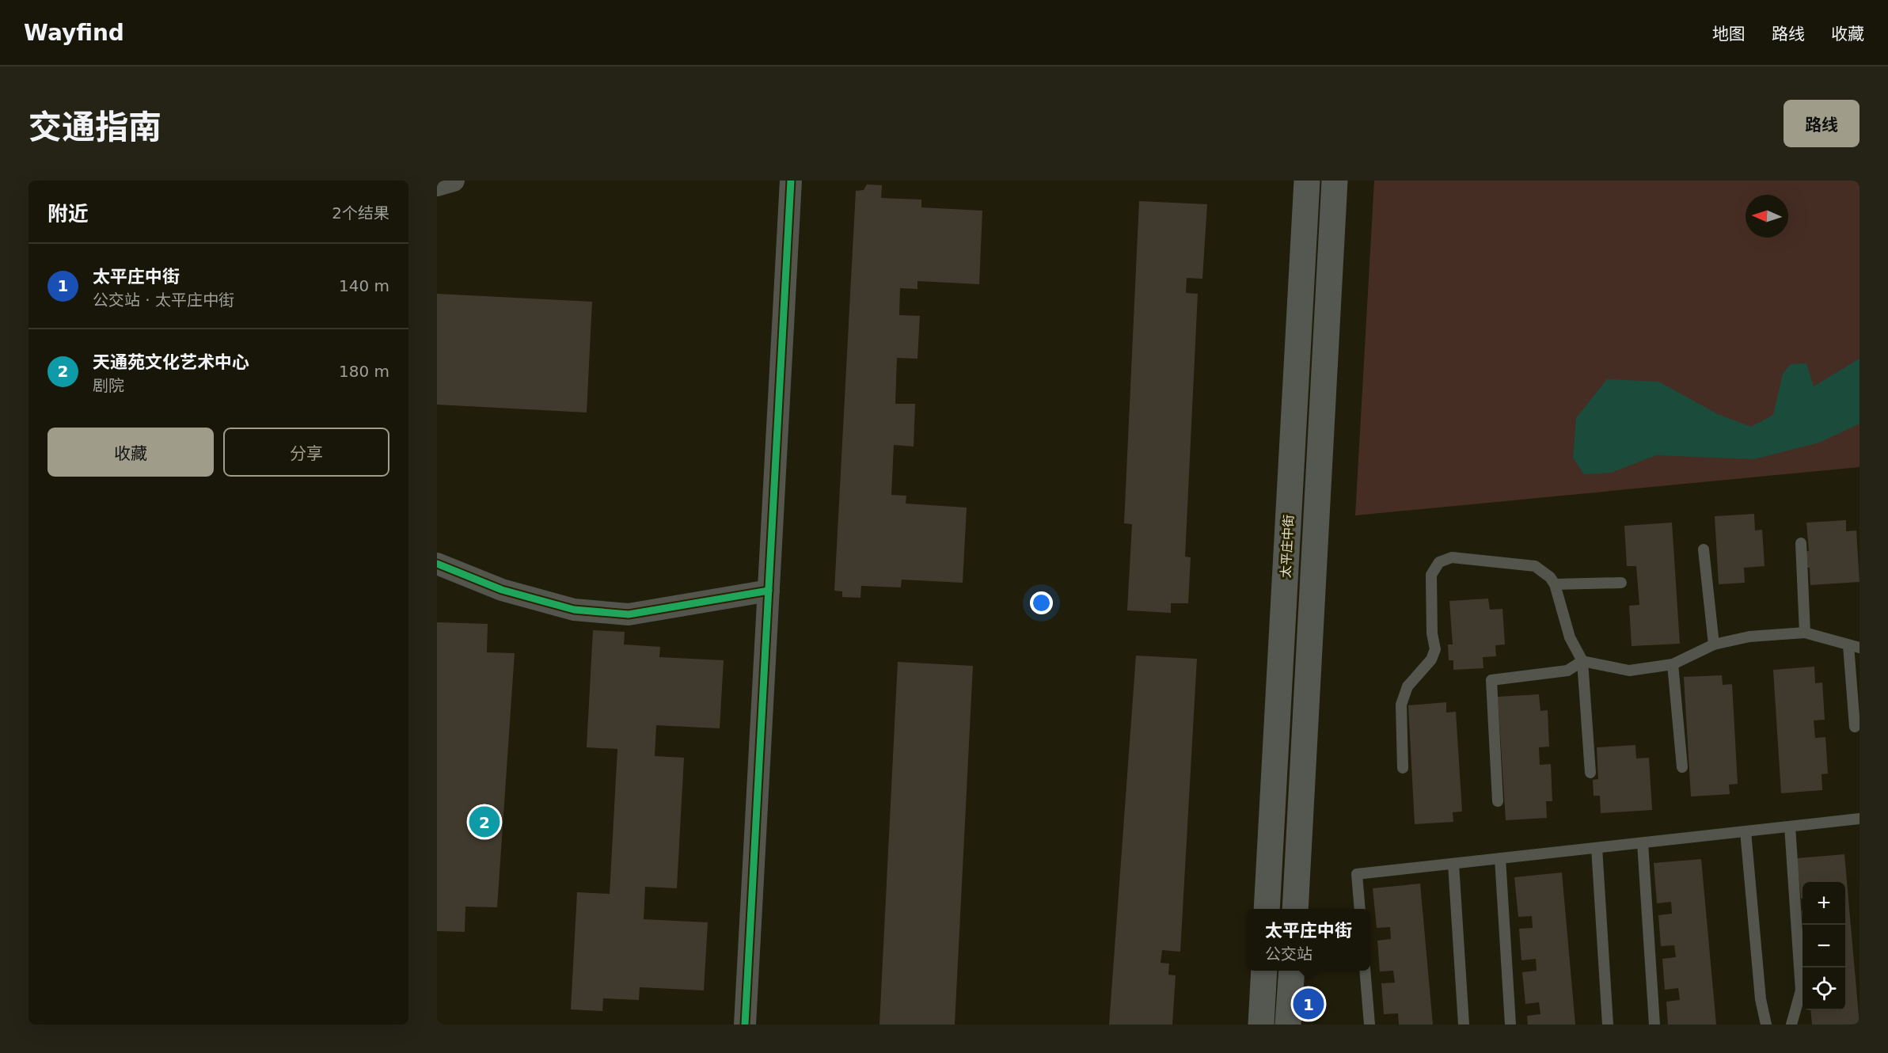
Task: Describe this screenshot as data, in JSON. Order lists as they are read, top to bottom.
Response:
{
  "streets": {
    "main road": ["太平庄中街"]
  },
  "north": "left",
  "page": {
    "header": "Wayfind",
    "nav": ["地图", "路线", "收藏"],
    "title": "交通指南",
    "buttons": [
      "路线",
      ["收藏", "分享"]
    ],
    "heading": ["附近", "2个结果"],
    "list": [
      {
        "mark": "1",
        "name": "太平庄中街",
        "note": "公交站 · 太平庄中街",
        "value": "140 m"
      },
      {
        "mark": "2",
        "name": "天通苑文化艺术中心",
        "note": "剧院",
        "value": "180 m"
      }
    ],
    "pins": ["2", "1"],
    "map_buttons": ["+", "−"],
    "popup": ["太平庄中街", "公交站"]
  }
}
